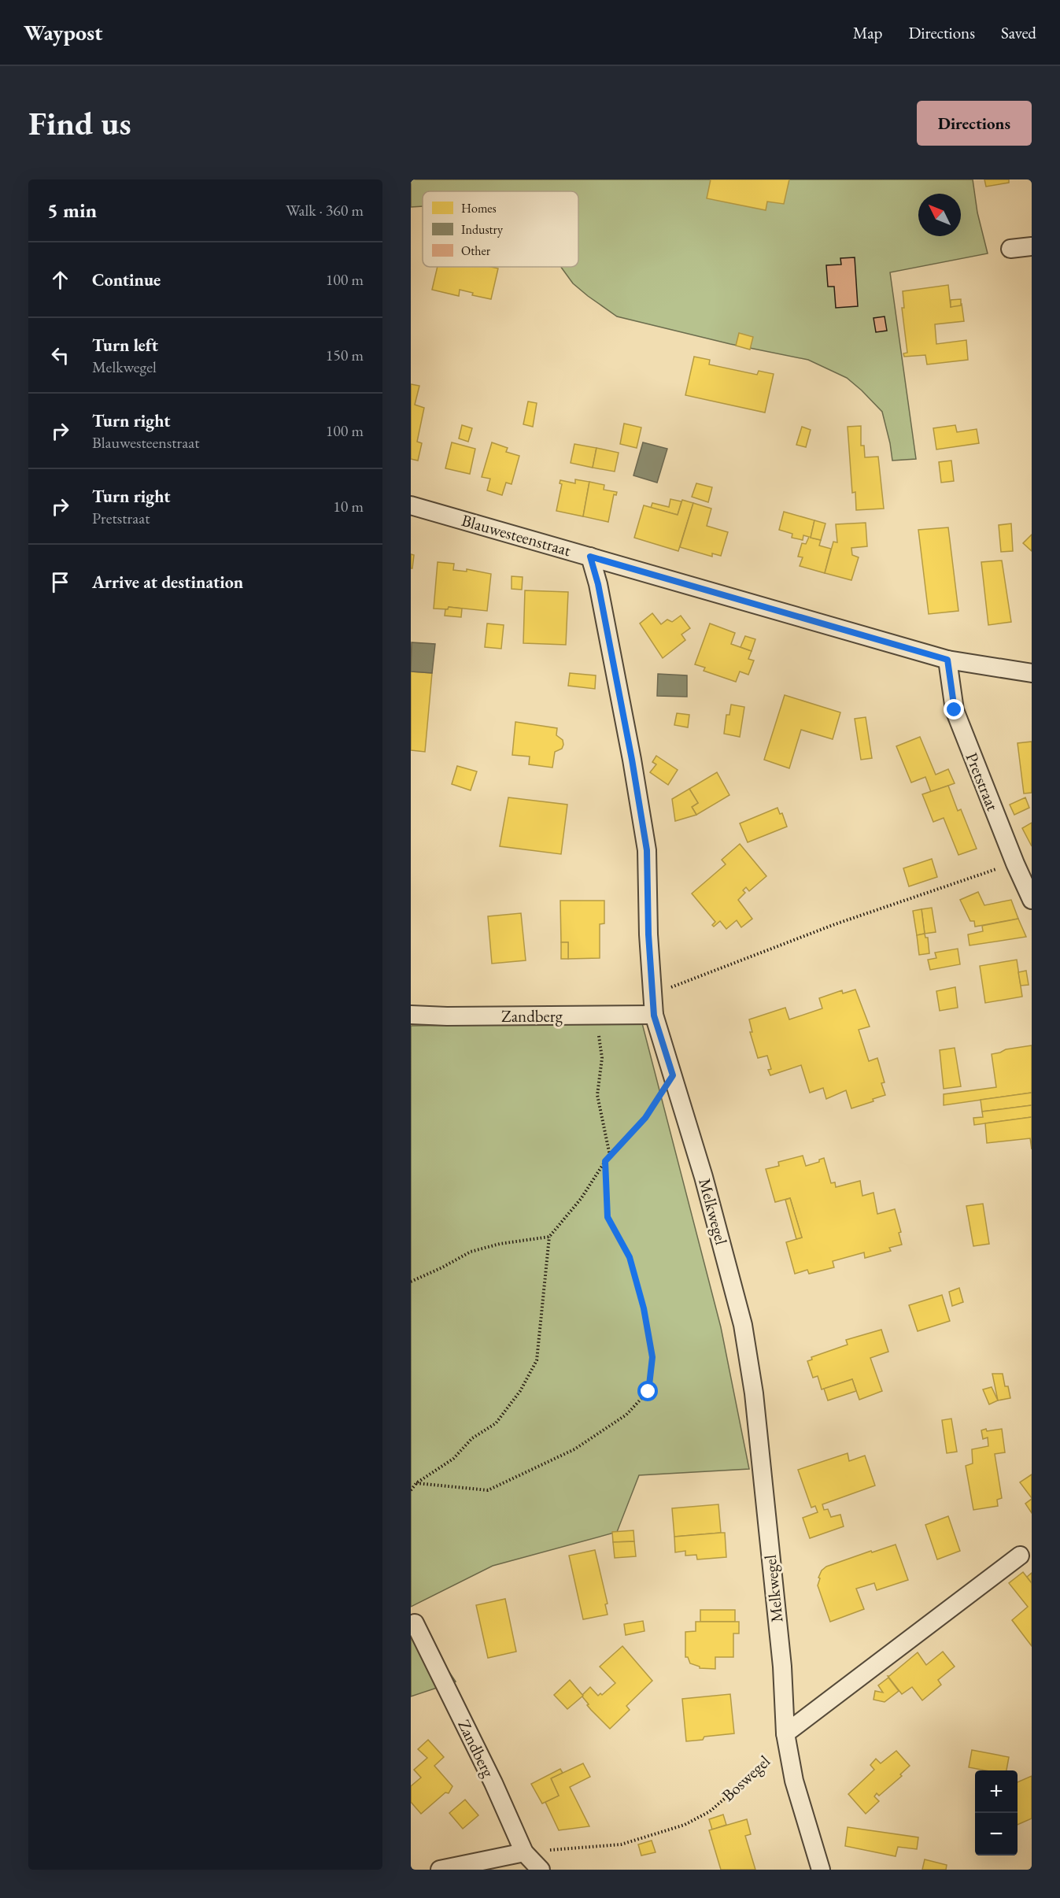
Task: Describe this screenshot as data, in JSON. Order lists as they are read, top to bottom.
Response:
{
  "streets": {
    "street": [
      "Blauwesteenstraat",
      "Pretstraat",
      "Zandberg",
      "Melkwegel"
    ],
    "path": ["Boswegel"]
  },
  "crossings": [
    ["Blauwesteenstraat", "Pretstraat"],
    ["Blauwesteenstraat", "Melkwegel"],
    ["Zandberg", "Melkwegel"],
    ["Zandberg", "Boswegel"],
    ["Melkwegel", "Boswegel"]
  ],
  "legend": ["Homes", "Industry", "Other"],
  "north": "top left",
  "page": {
    "header": "Waypost",
    "nav": ["Map", "Directions", "Saved"],
    "buttons": "Directions",
    "title": "Find us",
    "heading": ["5 min", "Walk · 360 m"],
    "list": [
      ["Continue", "100 m"],
      ["Turn left", "Melkwegel", "150 m"],
      ["Turn right", "Blauwesteenstraat", "100 m"],
      ["Turn right", "Pretstraat", "10 m"],
      "Arrive at destination"
    ],
    "map_buttons": ["+", "−"]
  }
}
